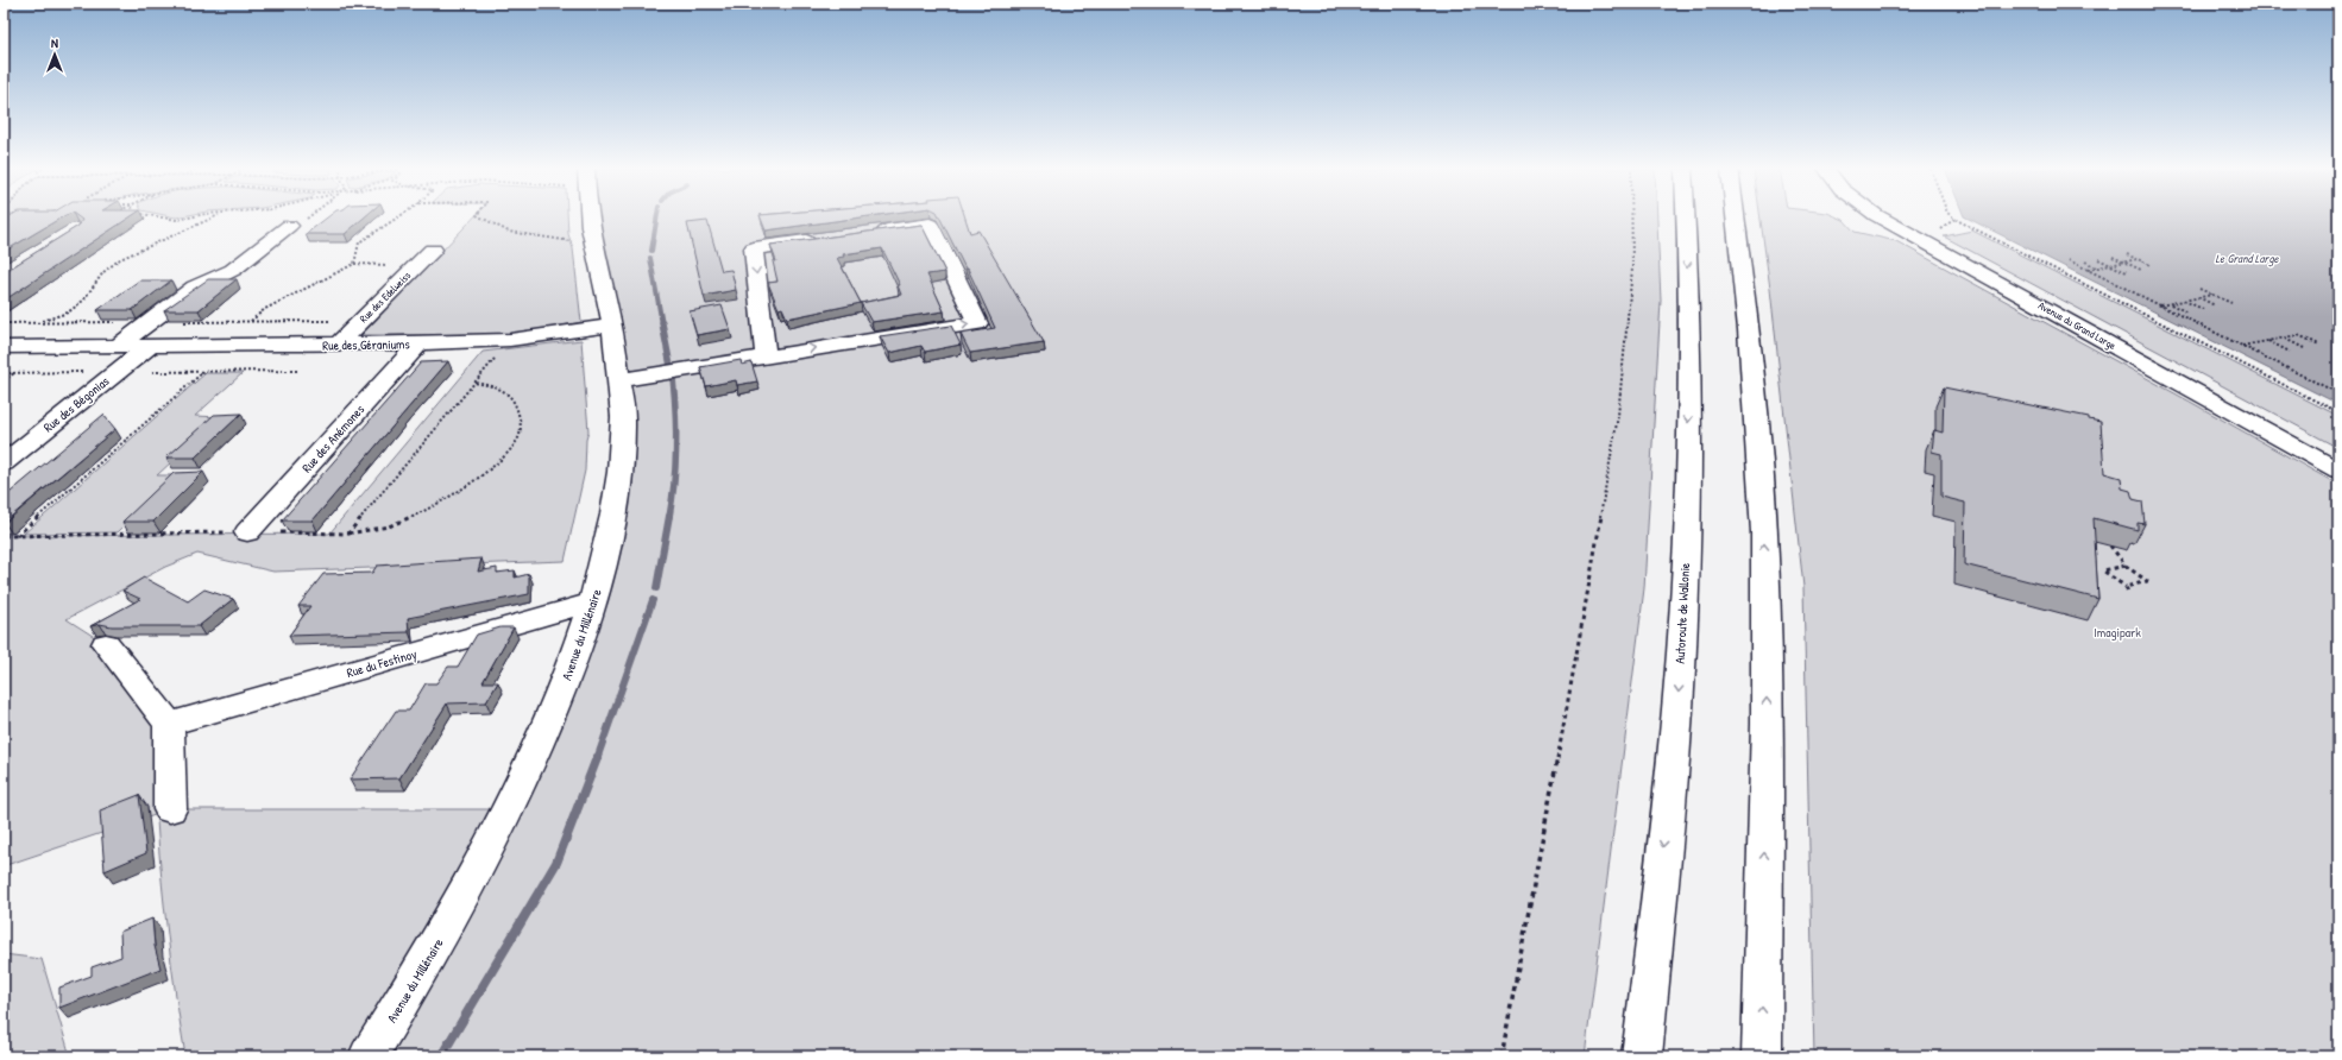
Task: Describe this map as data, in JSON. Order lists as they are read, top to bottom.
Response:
{
  "streets": {
    "main road": [
      "Rue des Edelweiss",
      "Avenue du Grand Large",
      "Rue des Géraniums",
      "Rue des Bégonias",
      "Rue des Anémones",
      "Autoroute de Wallonie",
      "Avenue du Millénaire",
      "Rue du Festinoy"
    ]
  },
  "crossings": [
    ["Rue des Edelweiss", "Rue des Géraniums"],
    ["Rue des Géraniums", "Rue des Bégonias"],
    ["Rue des Géraniums", "Rue des Anémones"],
    ["Rue des Géraniums", "Avenue du Millénaire"],
    ["Avenue du Millénaire", "Rue du Festinoy"]
  ],
  "water": ["Le Grand Large"],
  "parks": ["Imagipark"],
  "north": "top"
}
